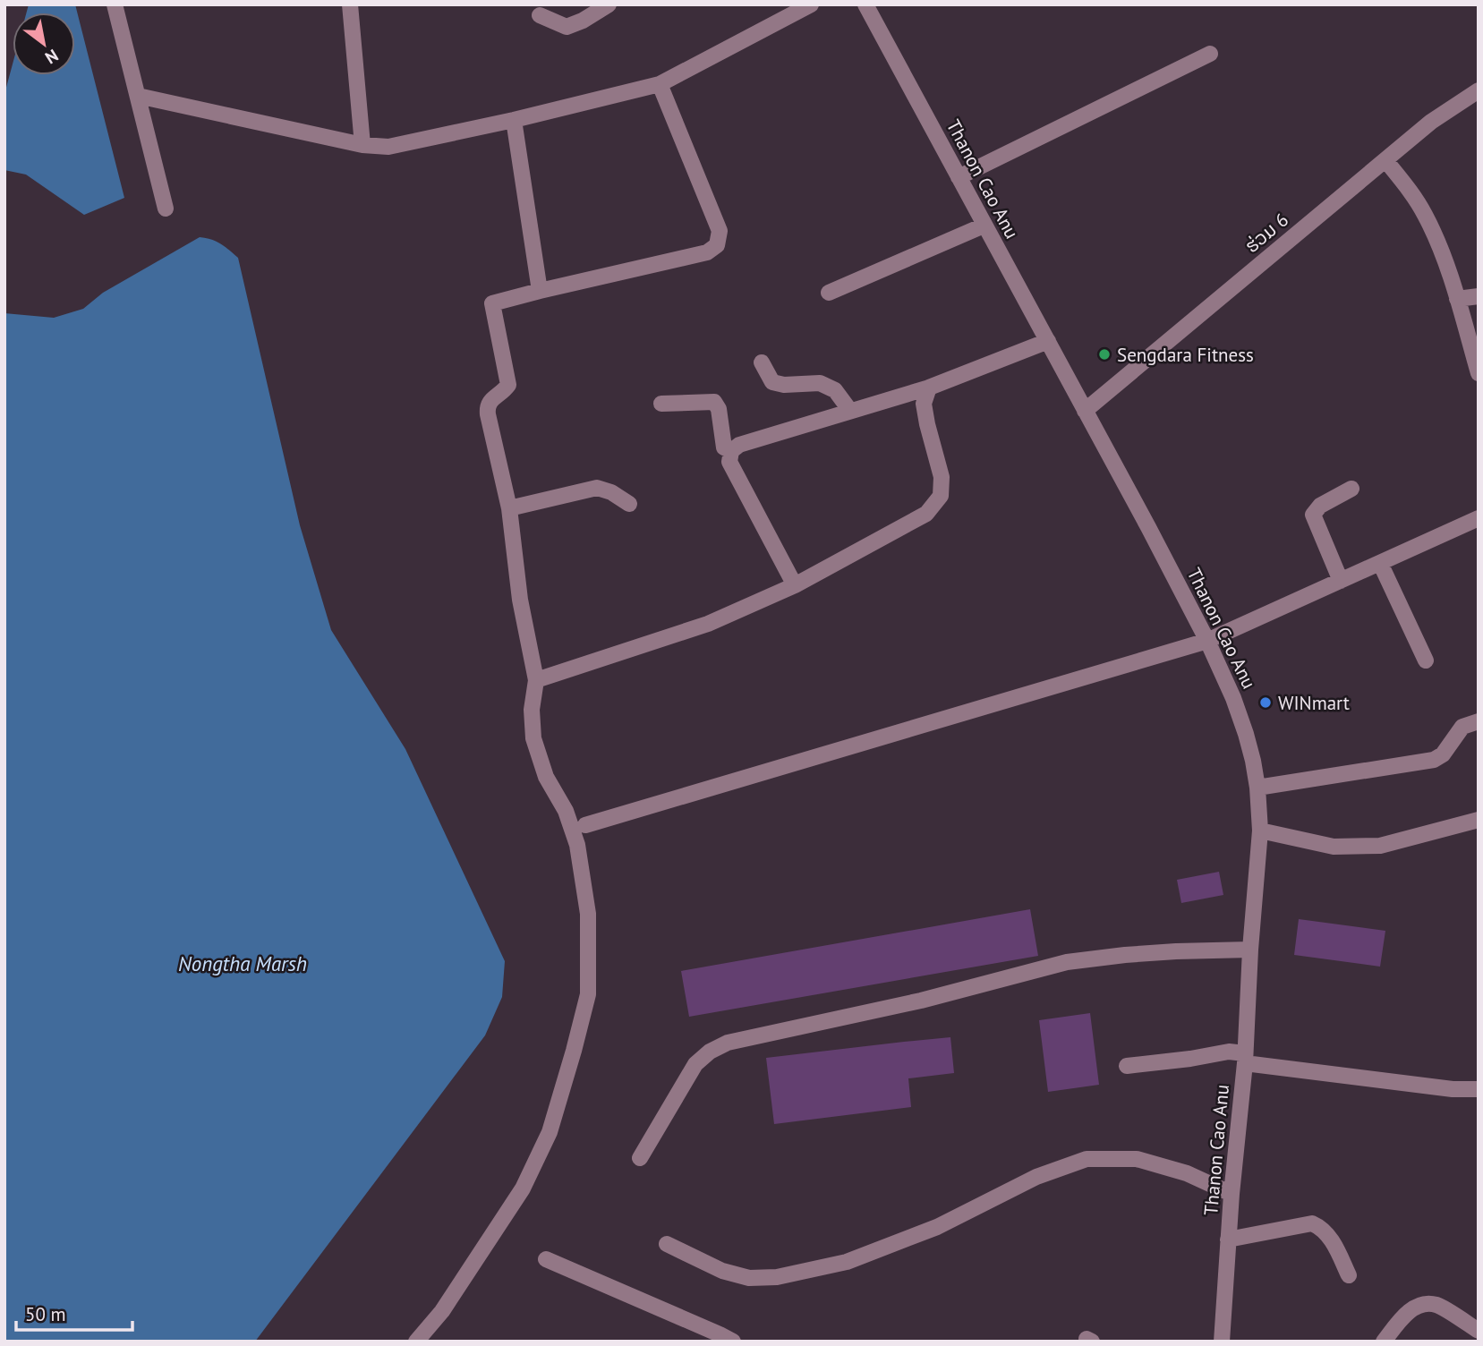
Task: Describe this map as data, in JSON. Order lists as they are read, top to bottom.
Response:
{
  "streets": {
    "street": ["Thanon Cao Anu", "ຮ່ວມ 6"]
  },
  "crossings": [
    ["Thanon Cao Anu", "ຮ່ວມ 6"]
  ],
  "water": ["Nongtha Marsh"],
  "places": ["Sengdara Fitness", "WINmart"],
  "scale_bar": "50 m",
  "north": "bottom right"
}
